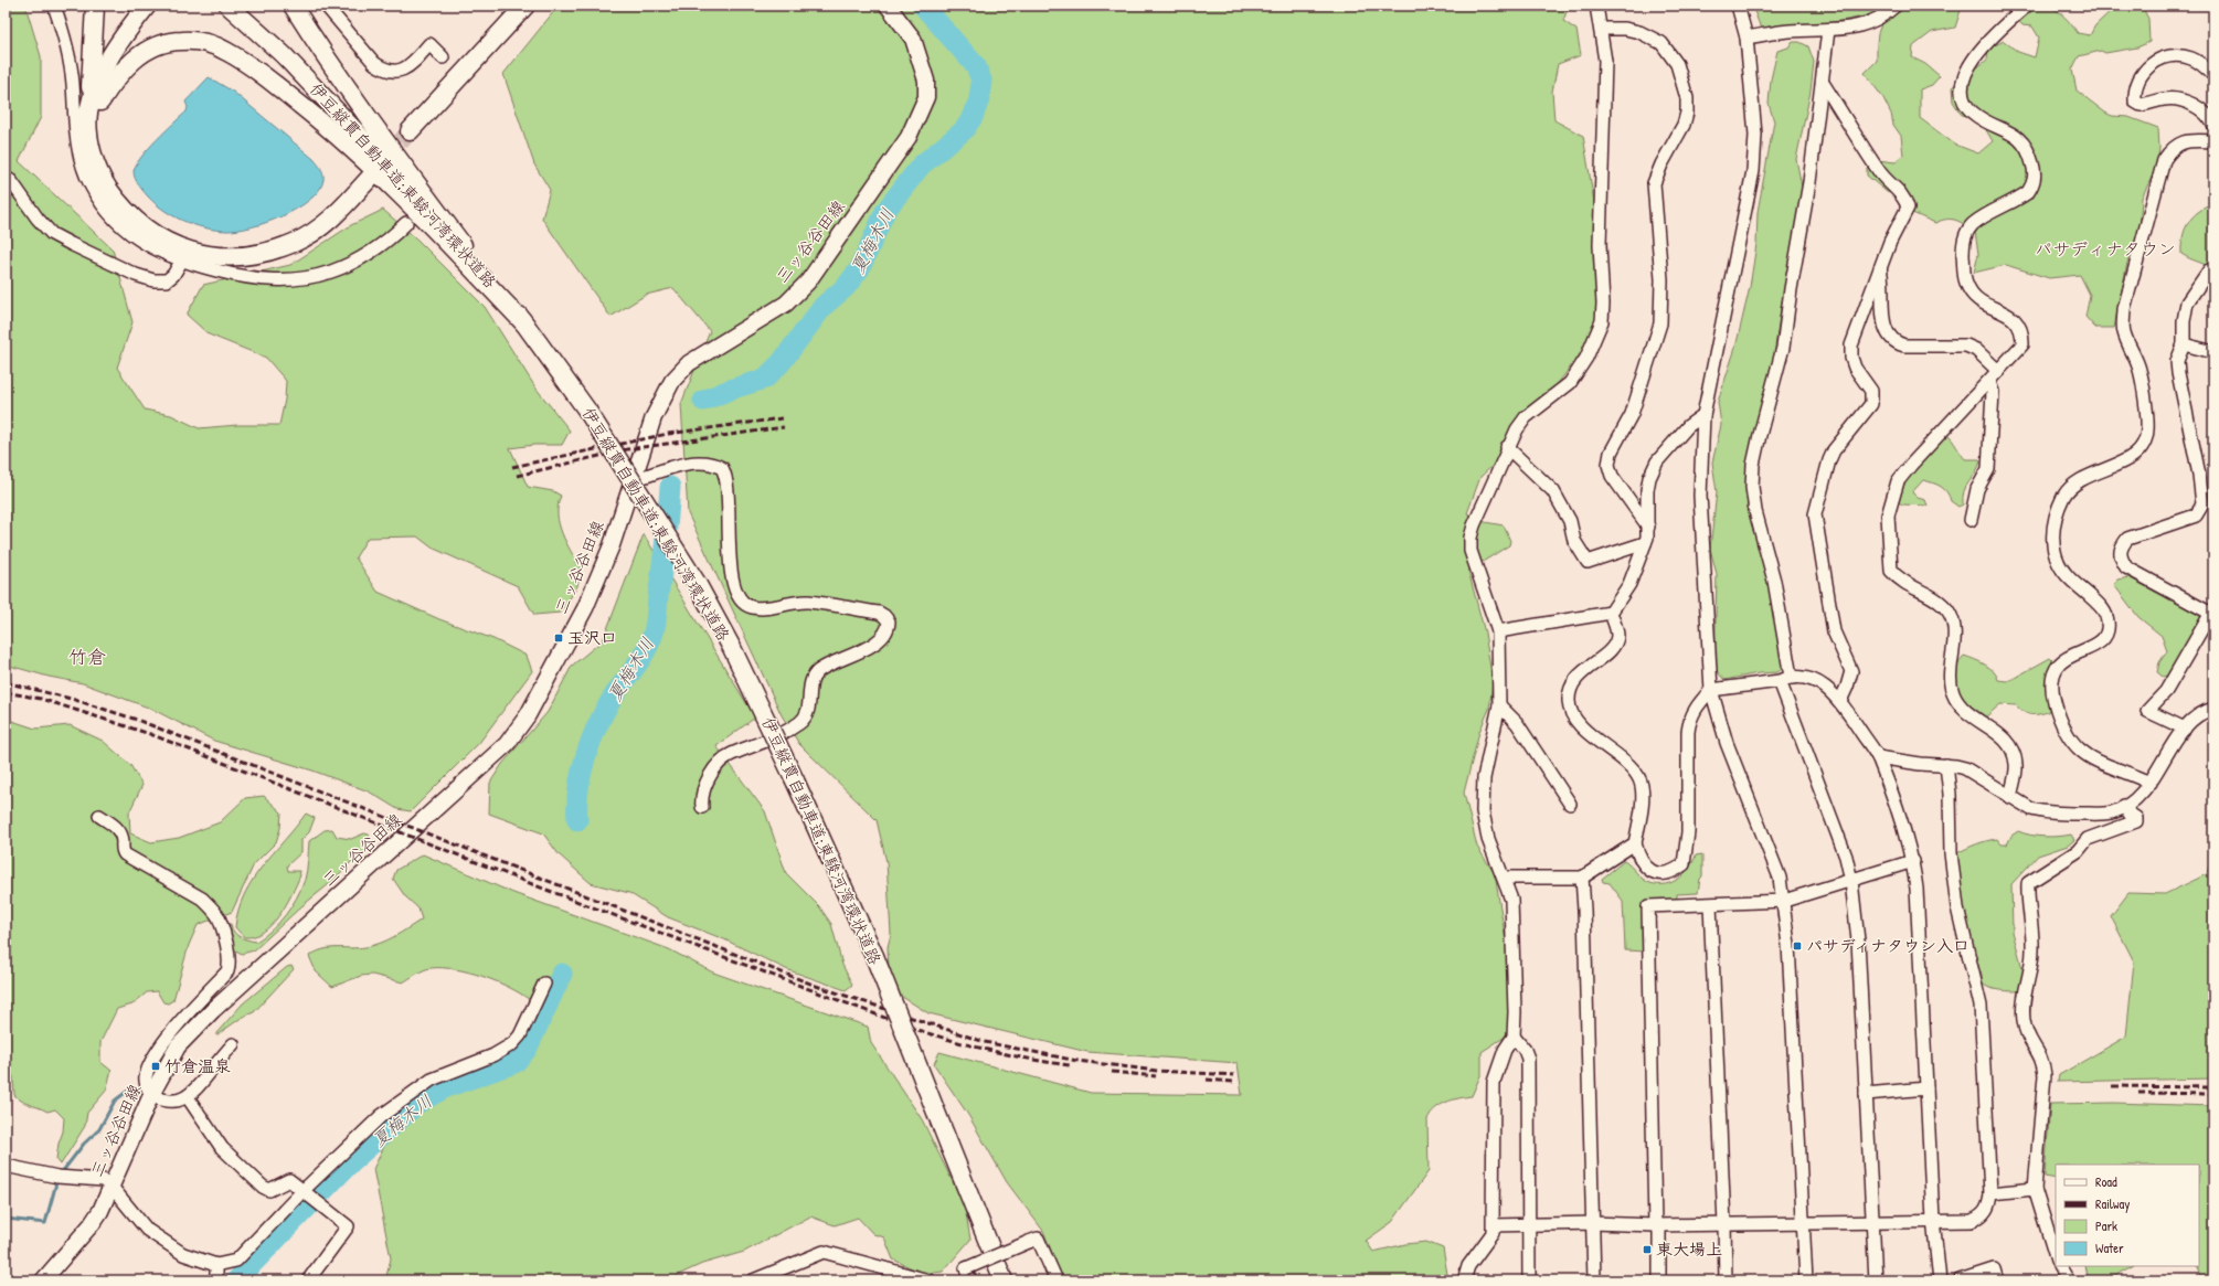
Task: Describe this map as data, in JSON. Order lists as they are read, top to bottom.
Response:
{
  "streets": {
    "highway": ["伊豆縦貫自動車道;東駿河湾環状道路"],
    "main road": ["三ッ谷谷田線"]
  },
  "districts": ["パサディナタウン", "竹倉"],
  "water": ["夏梅木川"],
  "places": {
    "transit": [
      "玉沢口",
      "パサディナタウン入口",
      "竹倉温泉",
      "東大場上"
    ]
  },
  "legend": [
    "Road",
    "Railway",
    "Park",
    "Water"
  ]
}
